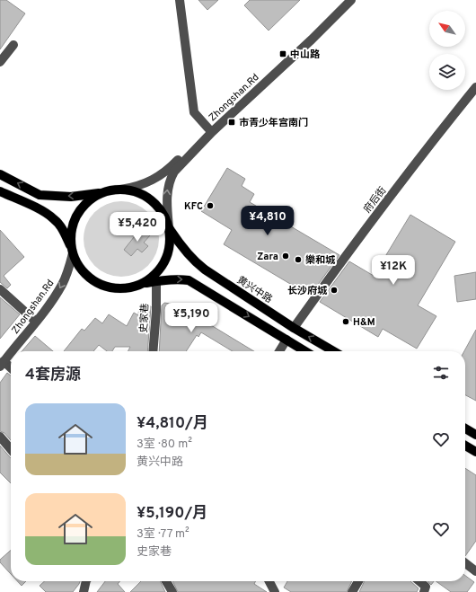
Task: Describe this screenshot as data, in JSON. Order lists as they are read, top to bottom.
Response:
{
  "streets": {
    "main road": ["黄兴中路"],
    "street": ["Zhongshan.Rd", "府后街", "史家巷"]
  },
  "crossings": [
    ["Zhongshan.Rd", "黄兴中路"],
    ["府后街", "黄兴中路"]
  ],
  "places": {
    "transit": ["中山路", "市青少年宫南门"],
    "other": [
      "KFC",
      "Zara",
      "樂和城",
      "长沙府城",
      "H&M"
    ]
  },
  "north": "top left",
  "page": {
    "price": [
      "¥4,810",
      "¥5,420",
      "¥12K",
      "¥5,190"
    ],
    "heading": "4套房源",
    "list": [
      {
        "name": "¥4,810/月",
        "note": "3室 · 80 m² · 黄兴中路"
      },
      {
        "name": "¥5,190/月",
        "note": "3室 · 77 m² · 史家巷"
      }
    ]
  }
}
